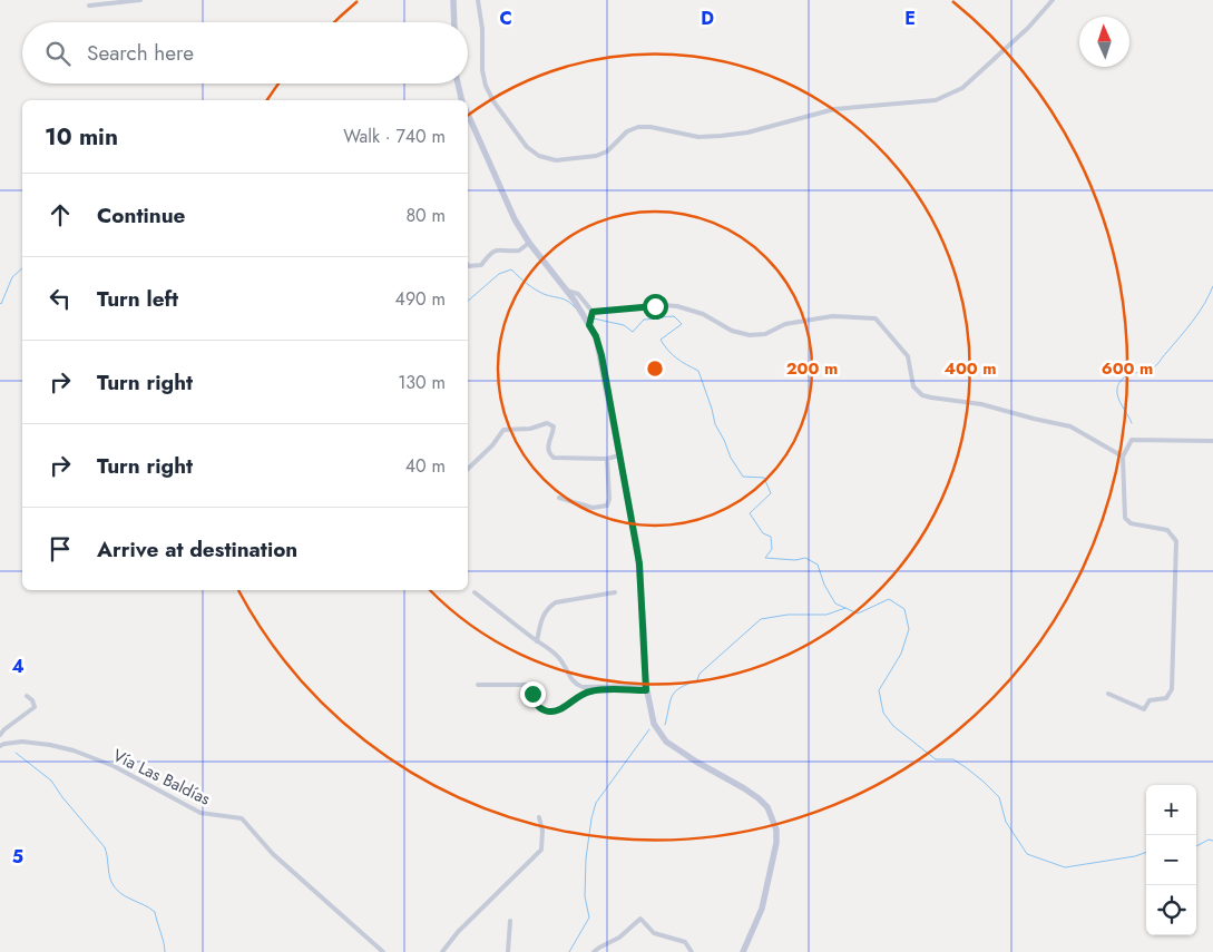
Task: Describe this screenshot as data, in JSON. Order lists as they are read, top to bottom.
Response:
{
  "streets": {
    "street": ["Vía Las Baldías"]
  },
  "north": "top",
  "page": {
    "search": "Search here",
    "heading": ["10 min", "Walk · 740 m"],
    "list": [
      ["Continue", "80 m"],
      ["Turn left", "490 m"],
      ["Turn right", "130 m"],
      ["Turn right", "40 m"],
      "Arrive at destination"
    ],
    "map_buttons": ["+", "−"]
  },
  "grid": {
    "columns": ["C", "D", "E"],
    "rows": ["4", "5"]
  },
  "rings": ["200 m", "400 m", "600 m"]
}
